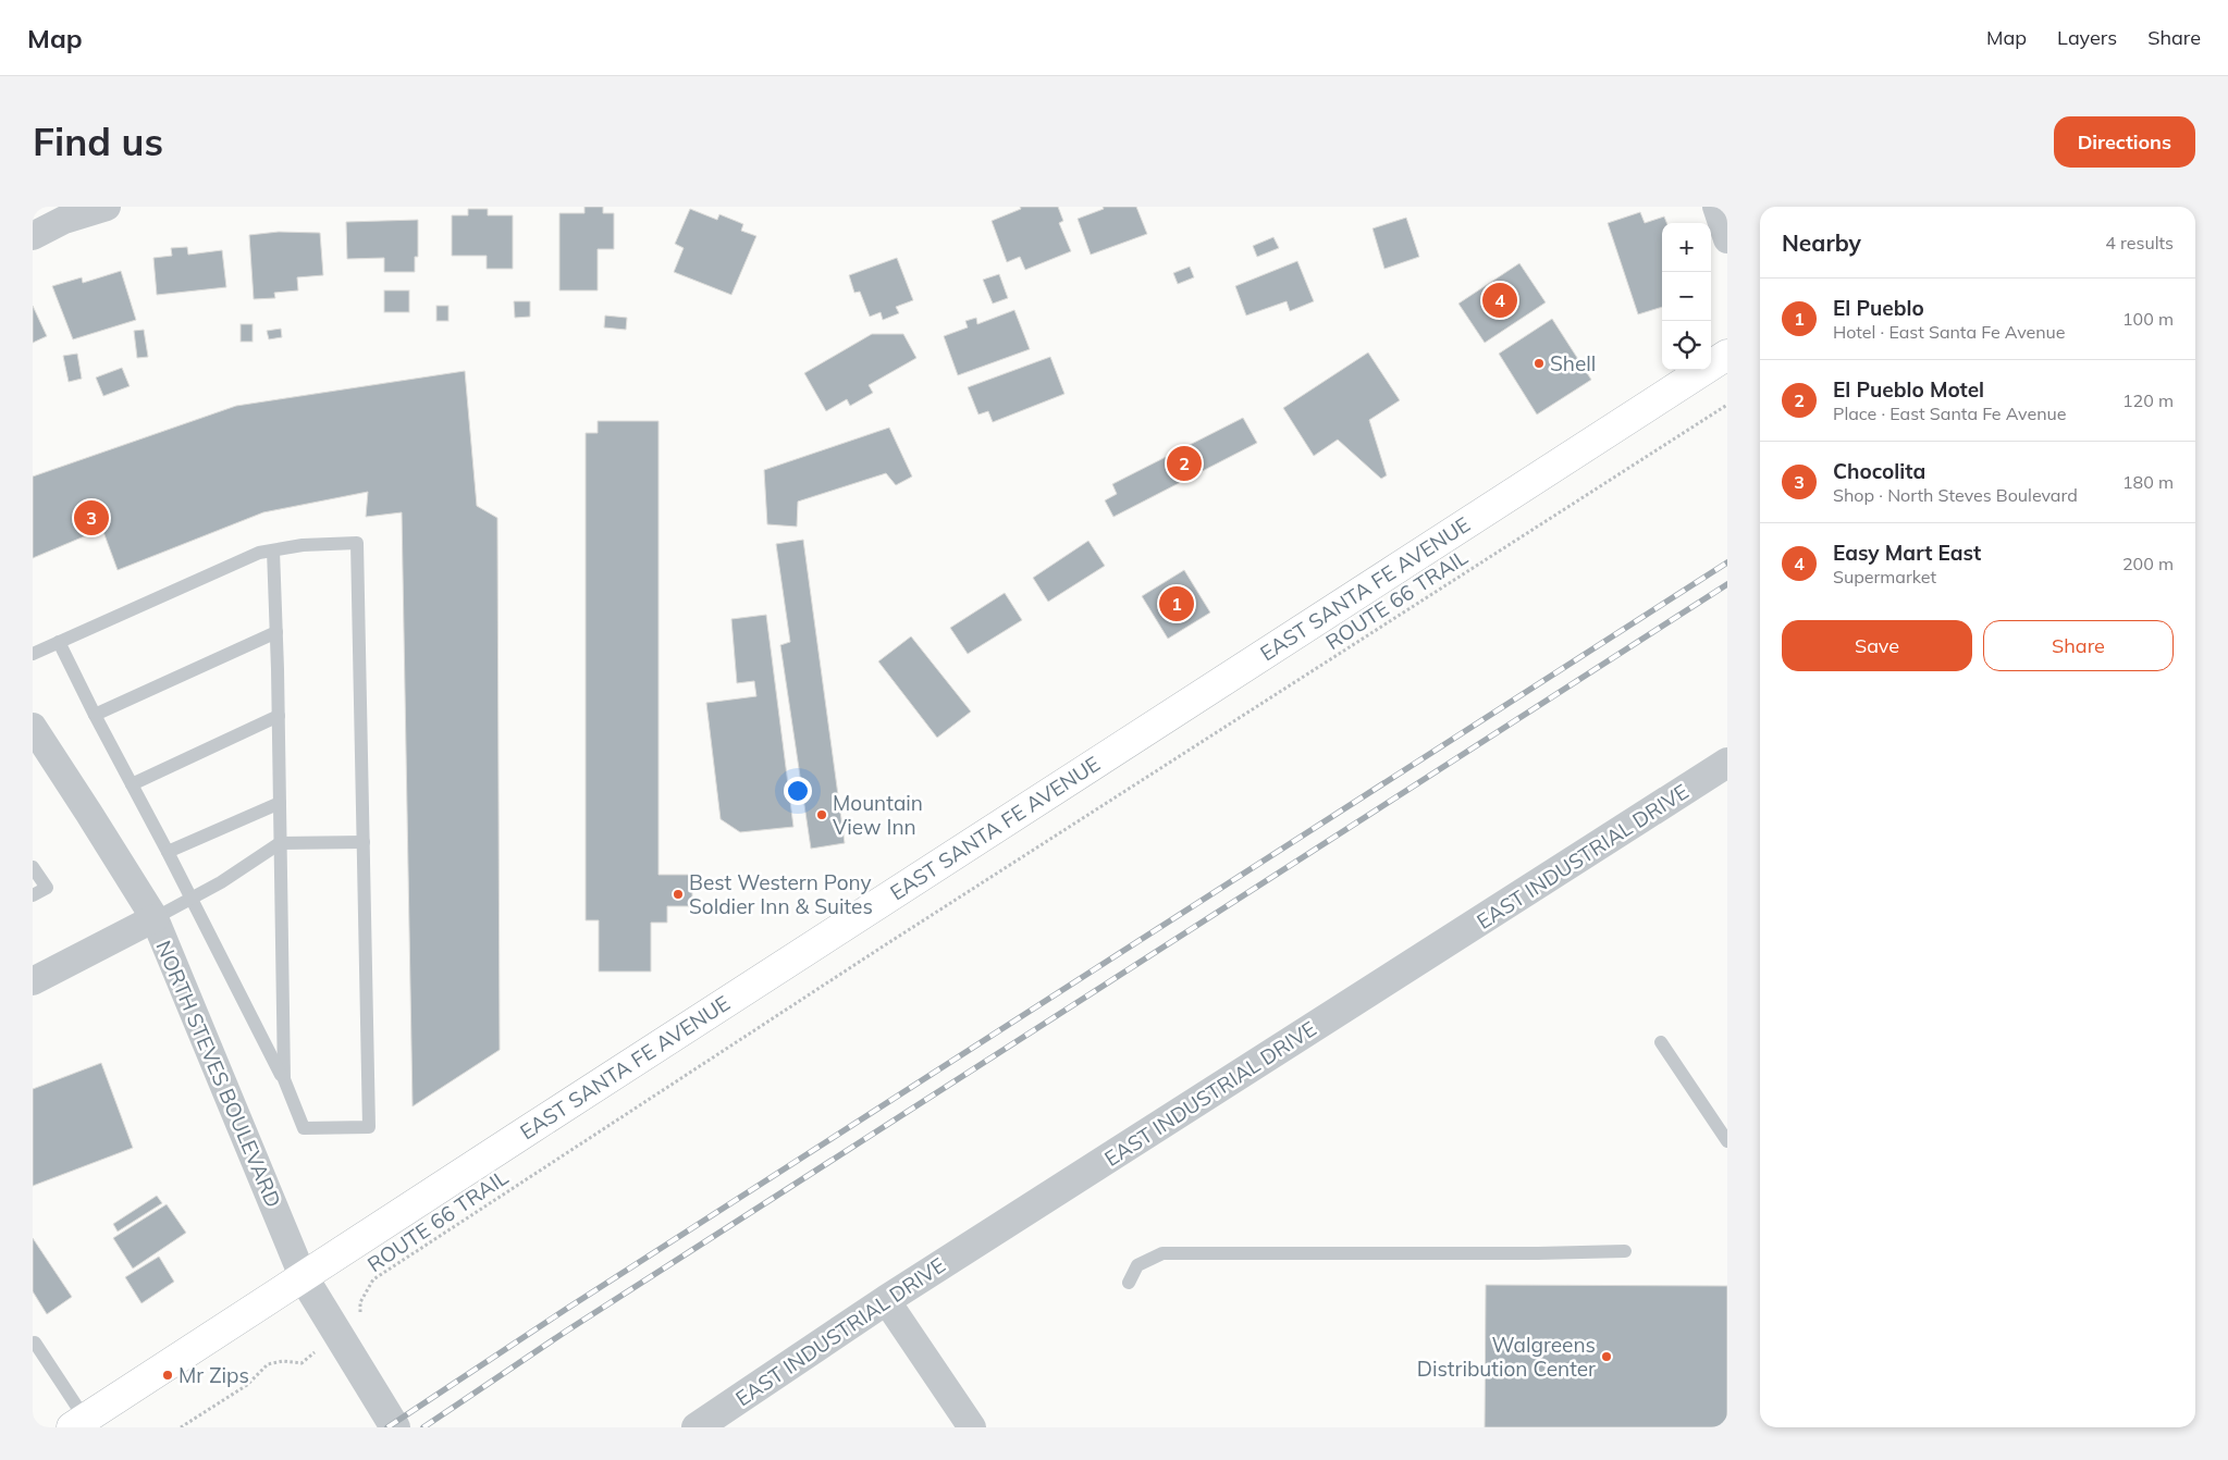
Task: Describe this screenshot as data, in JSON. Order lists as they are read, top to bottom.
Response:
{
  "streets": {
    "main road": ["EAST SANTA FE AVENUE"],
    "street": ["EAST INDUSTRIAL DRIVE", "NORTH STEVES BOULEVARD"],
    "path": ["ROUTE 66 TRAIL"]
  },
  "crossings": [
    ["EAST SANTA FE AVENUE", "NORTH STEVES BOULEVARD"]
  ],
  "places": [
    "Shell",
    "Mountain View Inn",
    "Best Western Pony Soldier Inn & Suites",
    "Walgreens Distribution Center",
    "Mr Zips"
  ],
  "page": {
    "header": "Map",
    "nav": ["Map", "Layers", "Share"],
    "buttons": [
      "Directions",
      ["Save", "Share"]
    ],
    "title": "Find us",
    "heading": ["Nearby", "4 results"],
    "map_buttons": ["+", "−"],
    "list": [
      {
        "mark": "1",
        "name": "El Pueblo",
        "note": "Hotel · East Santa Fe Avenue",
        "value": "100 m"
      },
      {
        "mark": "2",
        "name": "El Pueblo Motel",
        "note": "Place · East Santa Fe Avenue",
        "value": "120 m"
      },
      {
        "mark": "3",
        "name": "Chocolita",
        "note": "Shop · North Steves Boulevard",
        "value": "180 m"
      },
      {
        "mark": "4",
        "name": "Easy Mart East",
        "note": "Supermarket",
        "value": "200 m"
      }
    ],
    "pins": [
      "4",
      "2",
      "3",
      "1"
    ]
  }
}
